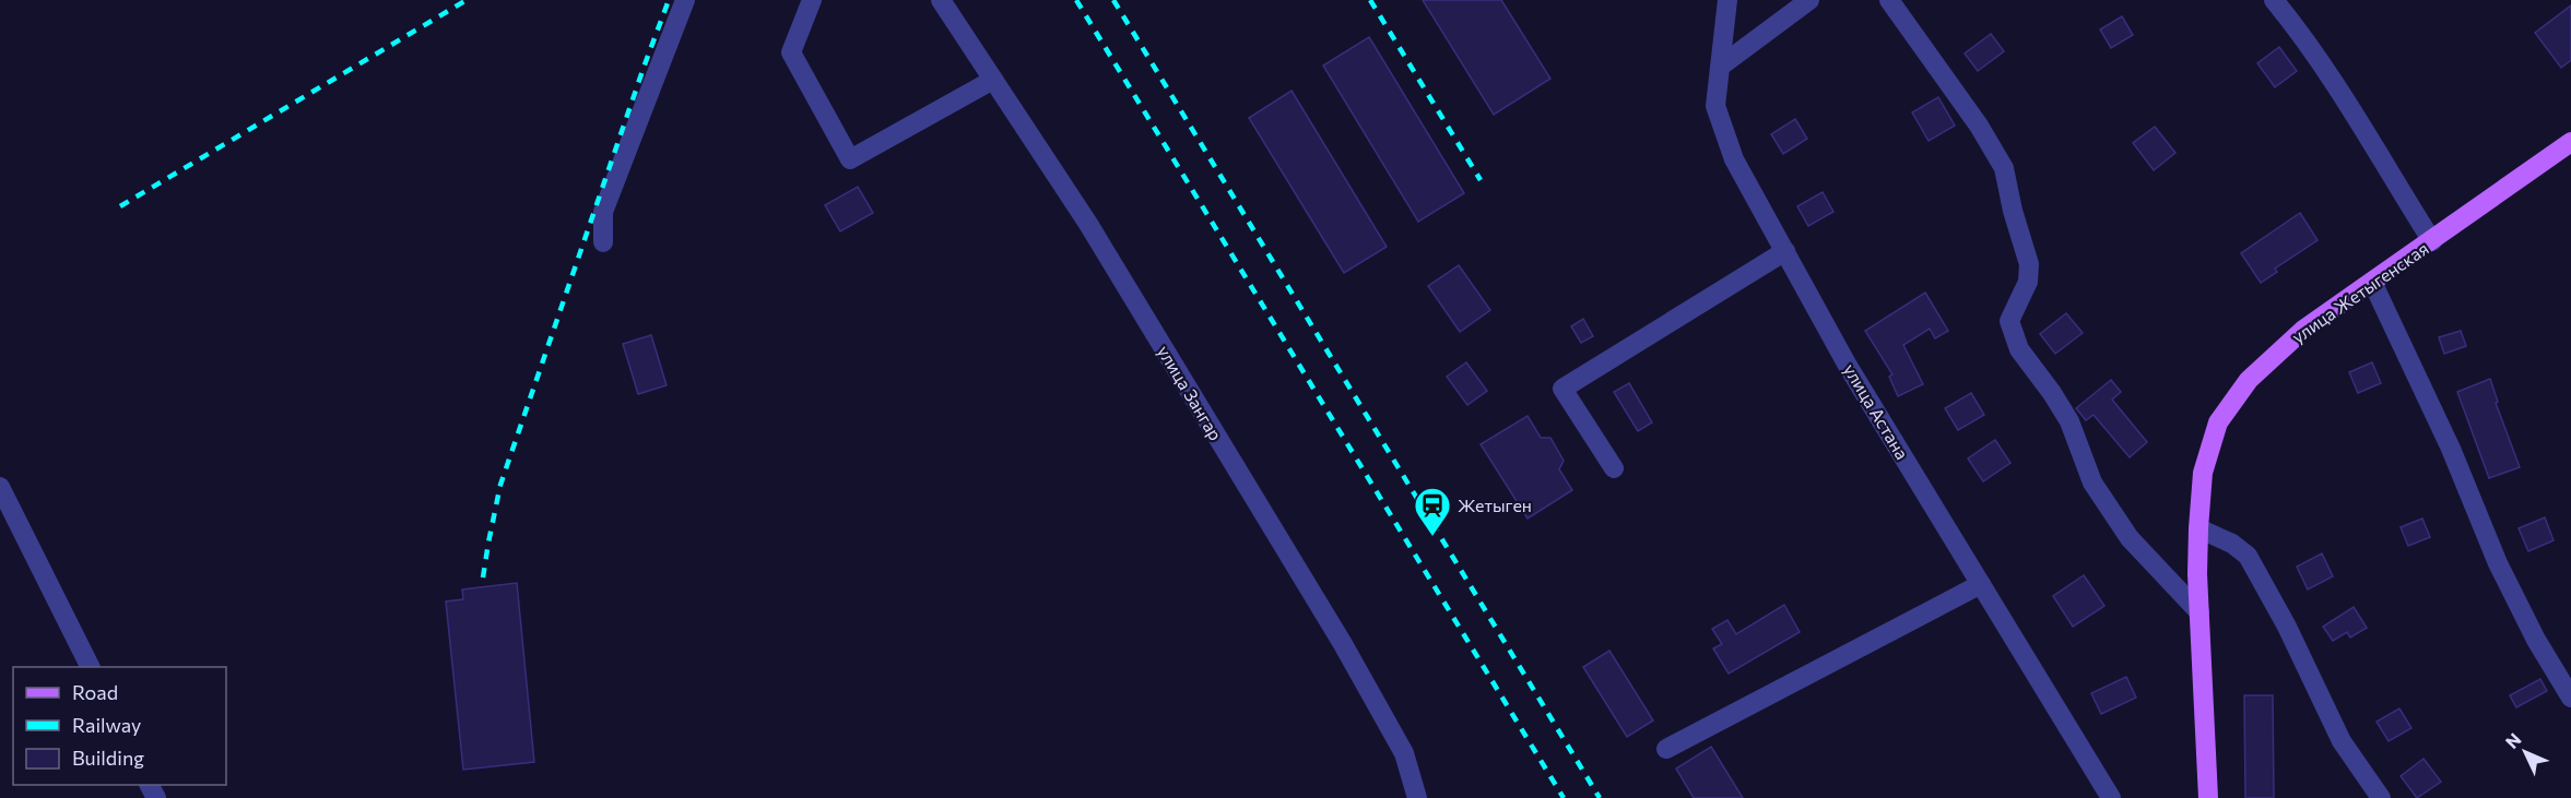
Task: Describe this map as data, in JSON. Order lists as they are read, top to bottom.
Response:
{
  "streets": {
    "main road": ["улица Жетыгенская"],
    "street": ["улица Зангар", "улица Астана"]
  },
  "places": {
    "station": ["Жетыген"]
  },
  "legend": ["Road", "Railway", "Building"],
  "north": "top left"
}
